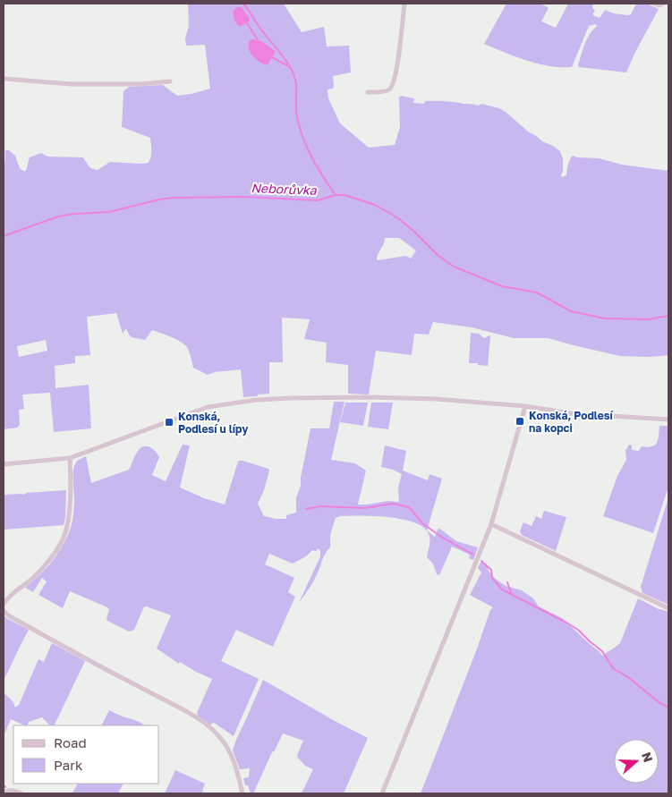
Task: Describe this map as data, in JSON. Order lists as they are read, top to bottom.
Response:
{
  "water": ["Neborůvka"],
  "places": {
    "transit": ["Konská, Podlesí na kopci", "Konská, Podlesí u lípy"]
  },
  "legend": ["Road", "Park"],
  "north": "right"
}
